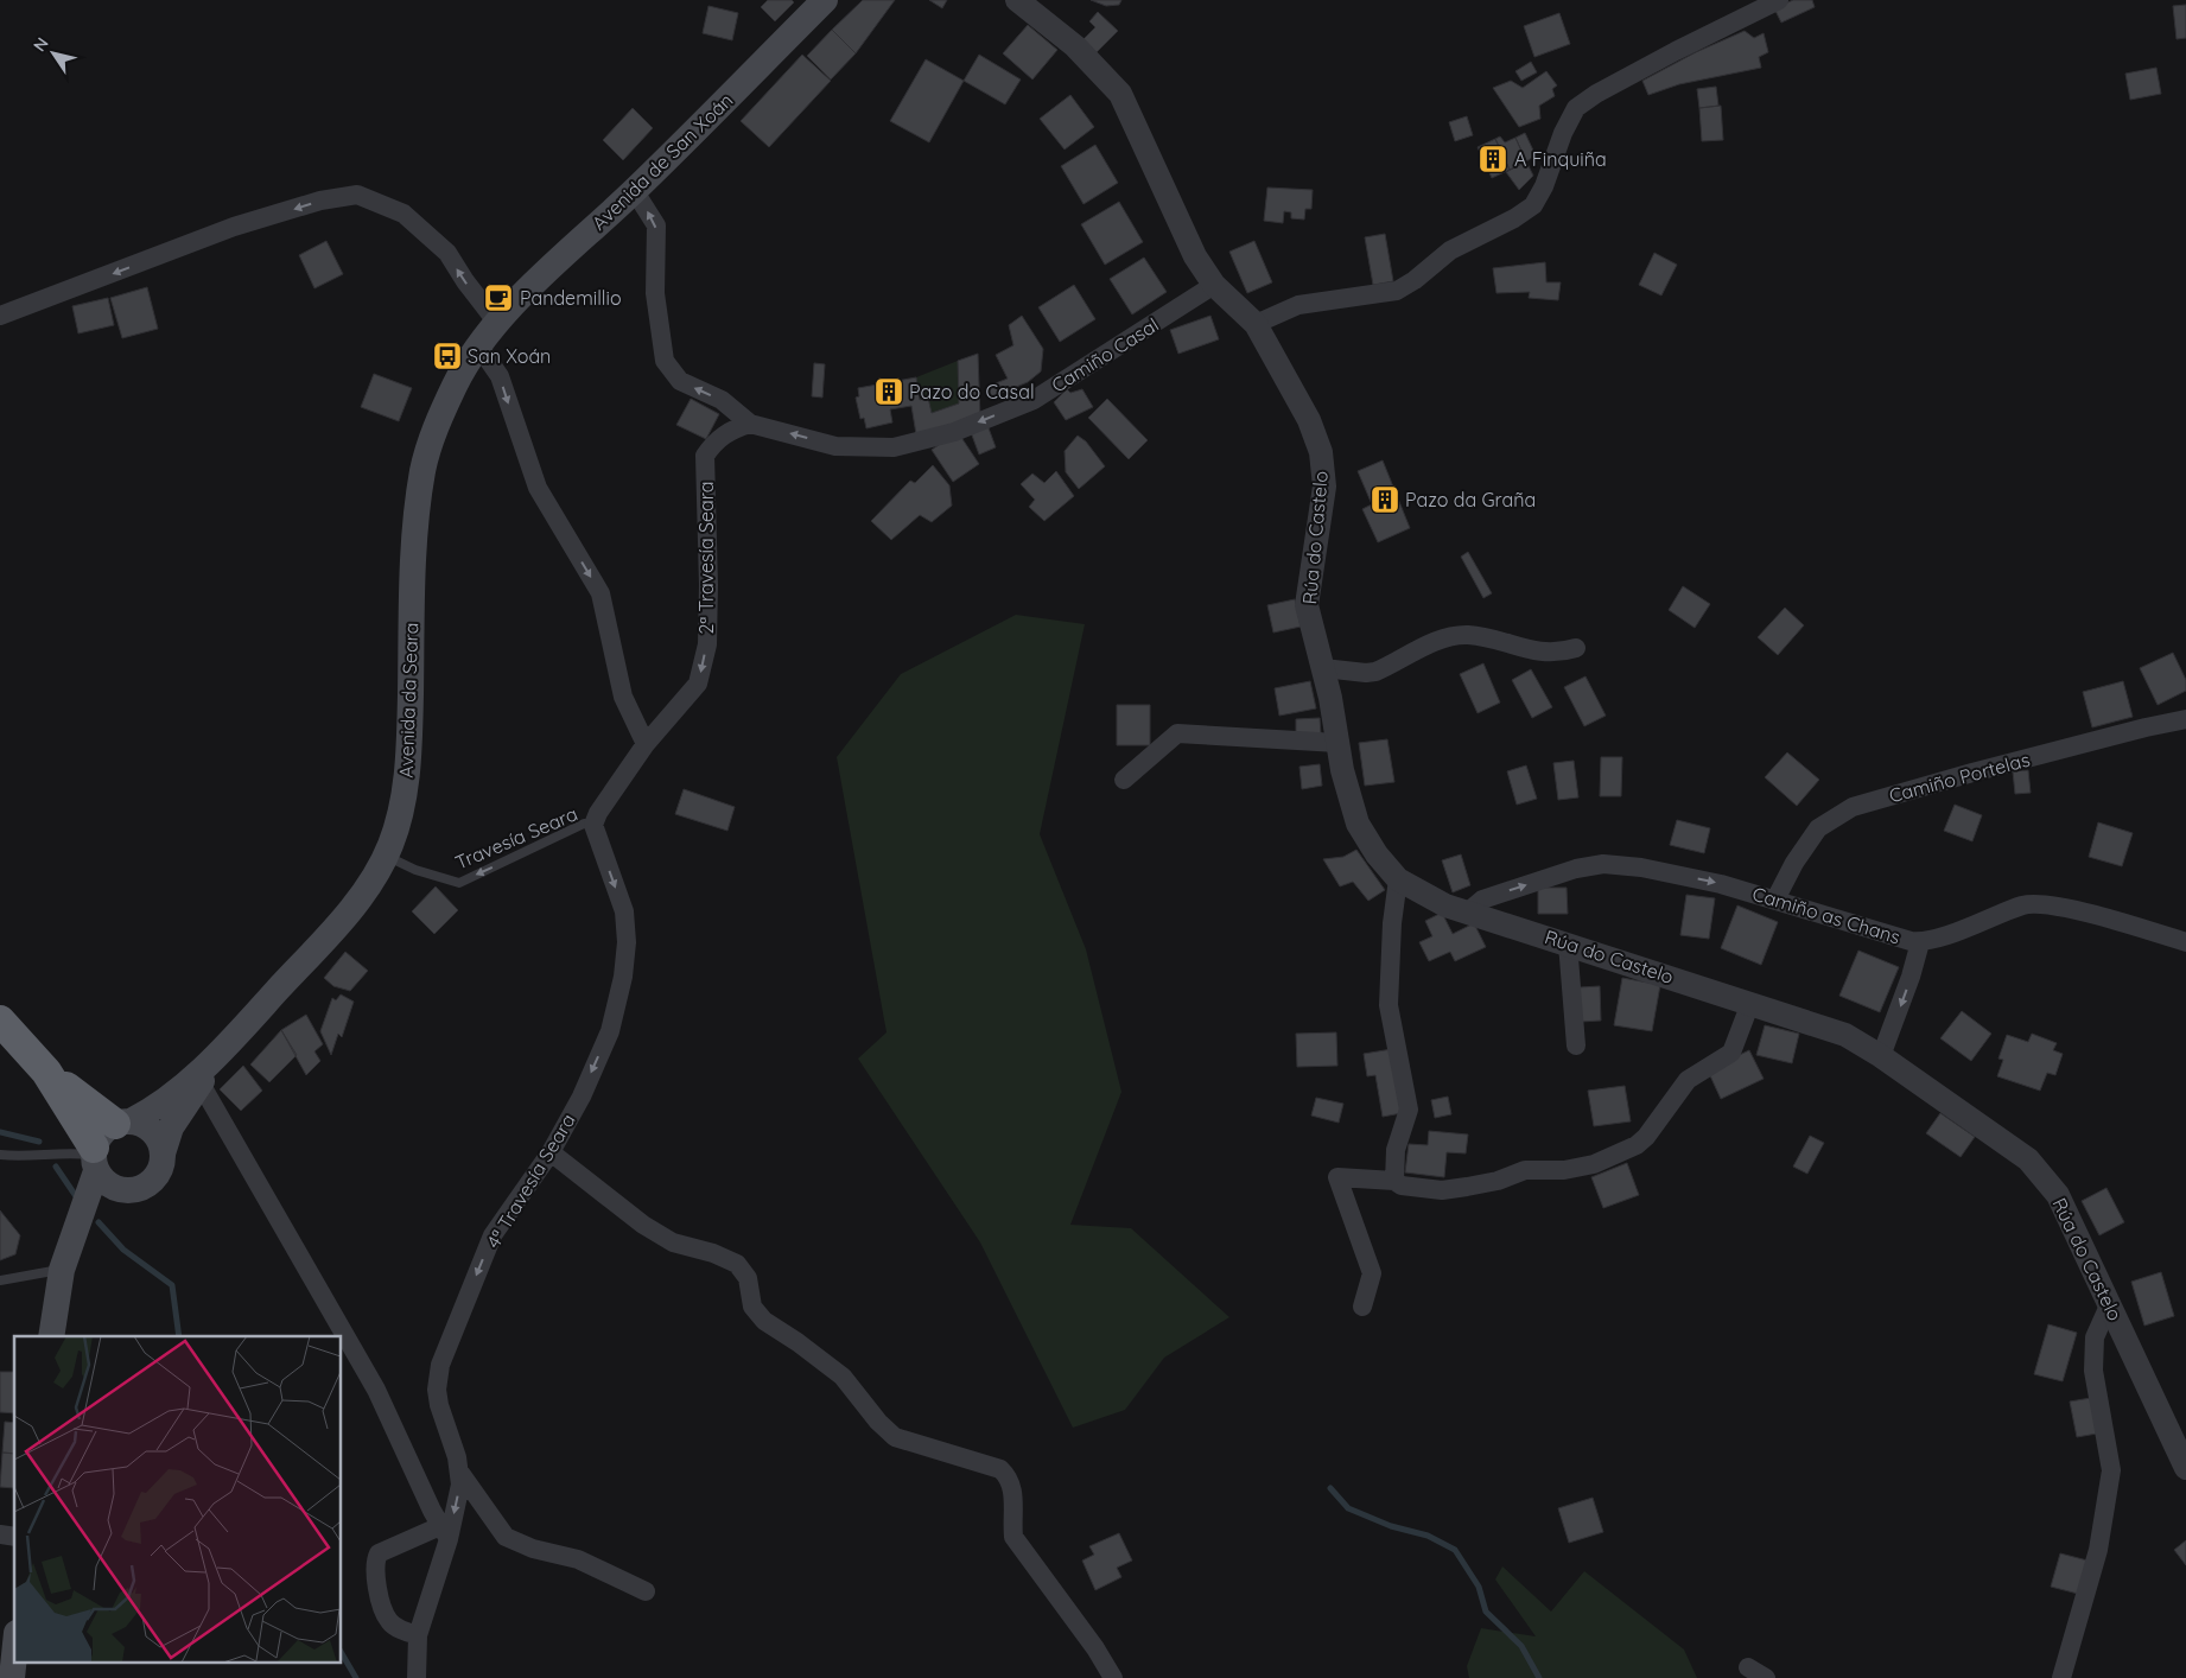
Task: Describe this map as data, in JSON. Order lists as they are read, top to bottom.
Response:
{
  "streets": {
    "main road": ["Avenida de San Xoán", "Avenida da Seara"],
    "street": [
      "Camiño Casal",
      "Rúa do Castelo",
      "2ª Travesía Seara",
      "Camiño Portelas",
      "Camiño as Chans",
      "4ª Travesía Seara"
    ],
    "lane": ["Travesía Seara"]
  },
  "crossings": [
    ["Avenida de San Xoán", "Avenida da Seara"],
    ["Camiño Casal", "Rúa do Castelo"],
    ["Camiño Casal", "2ª Travesía Seara"],
    ["Rúa do Castelo", "Camiño as Chans"],
    ["2ª Travesía Seara", "Travesía Seara"],
    ["2ª Travesía Seara", "4ª Travesía Seara"],
    ["Avenida da Seara", "Travesía Seara"],
    ["Camiño Portelas", "Camiño as Chans"],
    ["Travesía Seara", "4ª Travesía Seara"]
  ],
  "one_way": [
    "Camiño Casal",
    "2ª Travesía Seara",
    "Travesía Seara",
    "Camiño as Chans",
    "4ª Travesía Seara"
  ],
  "places": {
    "building": ["A Finquiña", "Pazo do Casal", "Pazo da Graña"],
    "cafe": ["Pandemillio"],
    "bus stop": ["San Xoán"]
  },
  "north": "top left"
}
